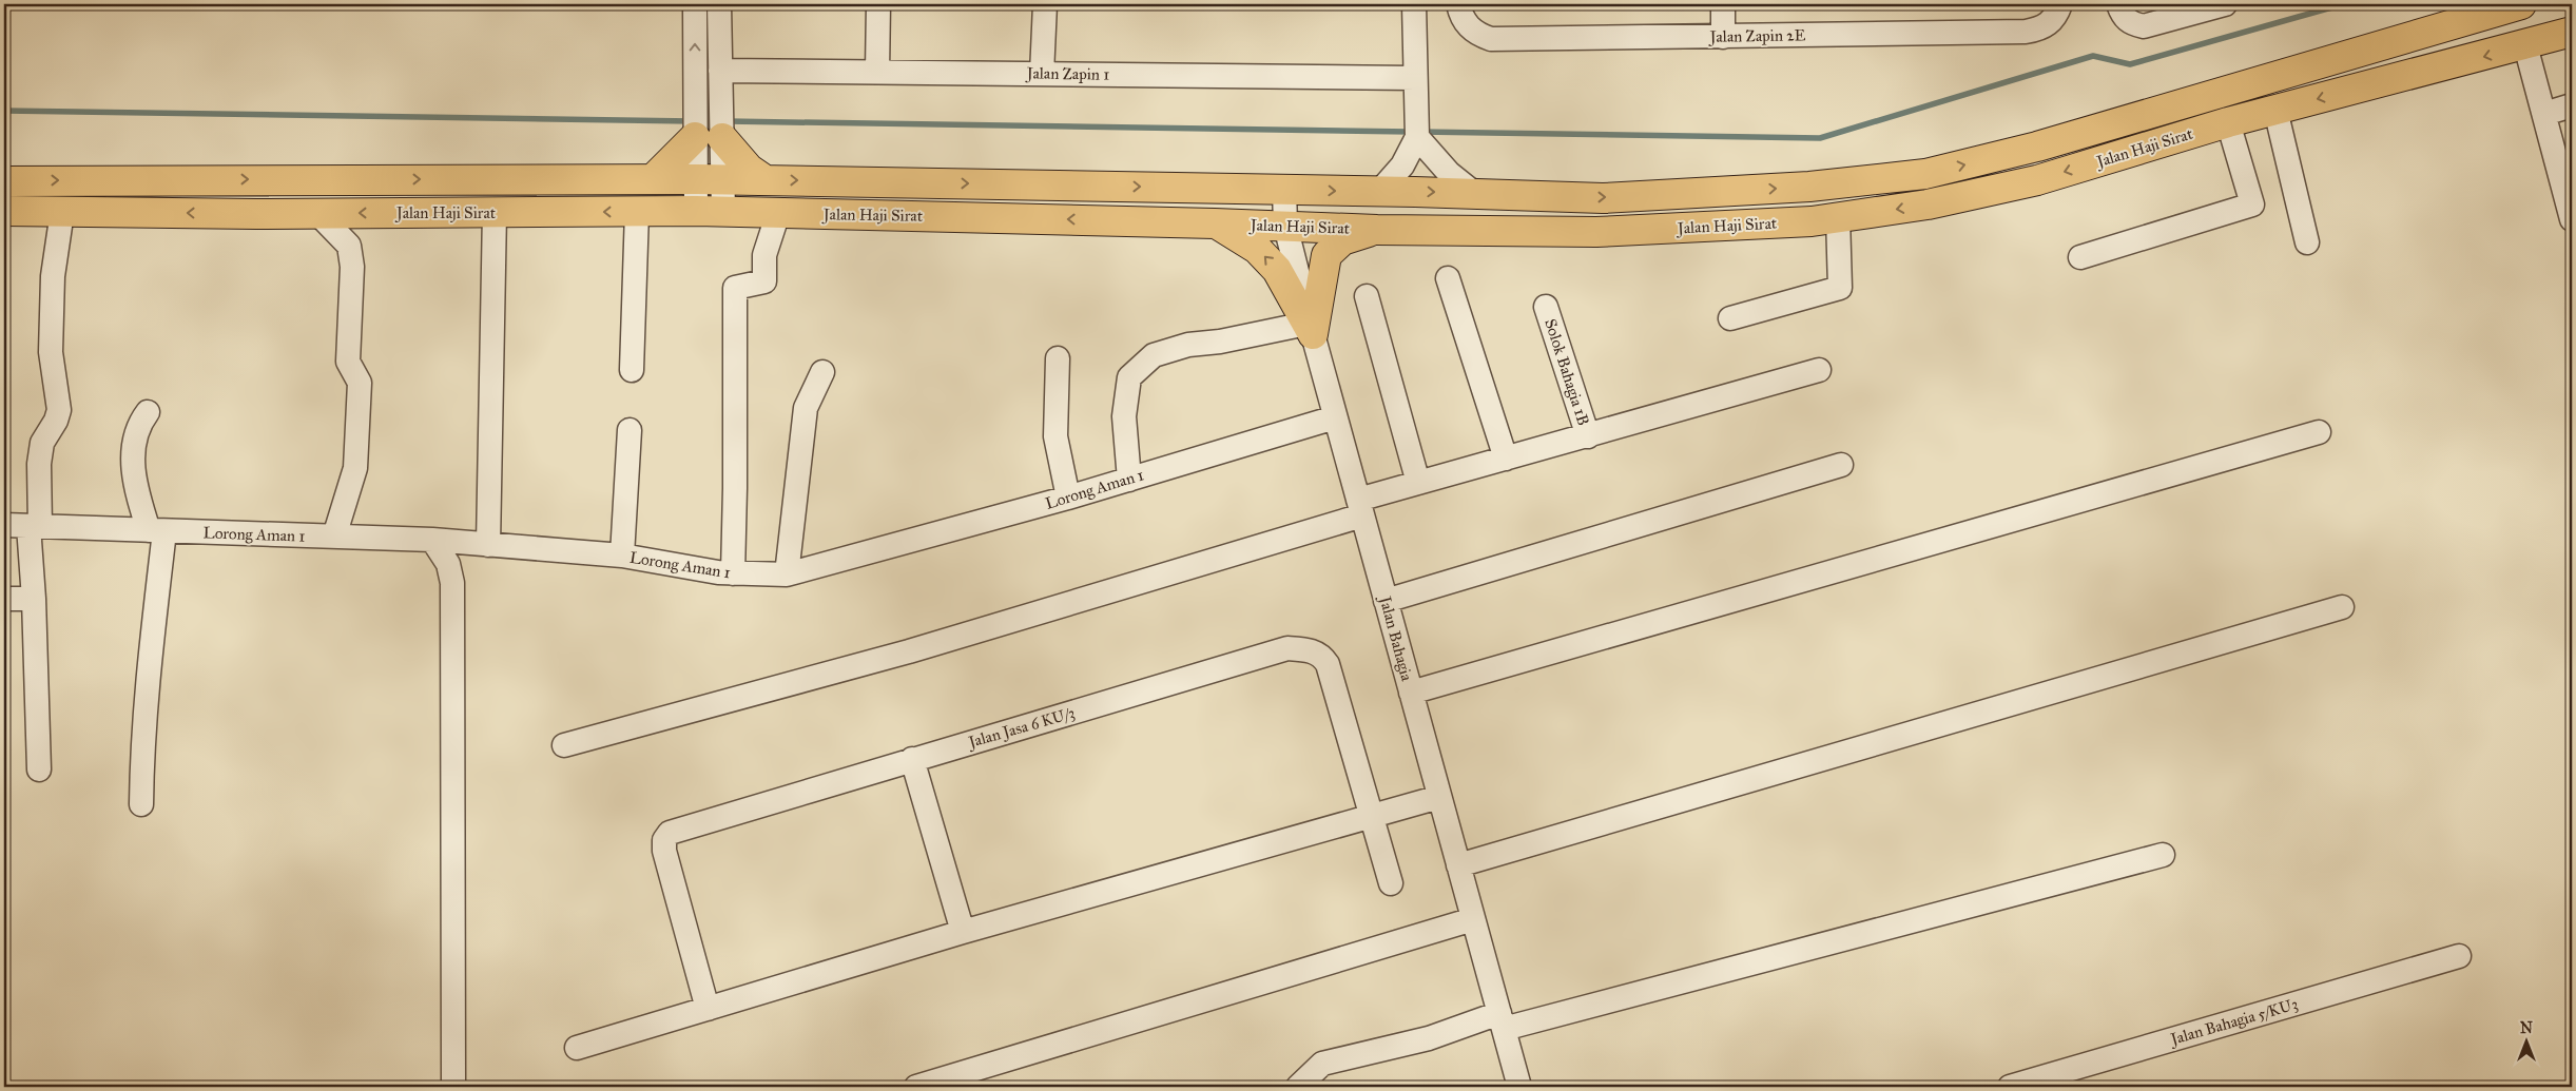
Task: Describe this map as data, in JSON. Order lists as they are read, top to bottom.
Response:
{
  "streets": {
    "main road": ["Jalan Haji Sirat"],
    "street": [
      "Jalan Zapin 2E",
      "Jalan Zapin 1",
      "Solok Bahagia 1B",
      "Lorong Aman 1",
      "Jalan Bahagia",
      "Jalan Jasa 6 KU/3",
      "Jalan Bahagia 5/KU3"
    ]
  },
  "crossings": [
    ["Jalan Haji Sirat", "Jalan Bahagia"],
    ["Lorong Aman 1", "Jalan Bahagia"]
  ],
  "north": "top"
}
